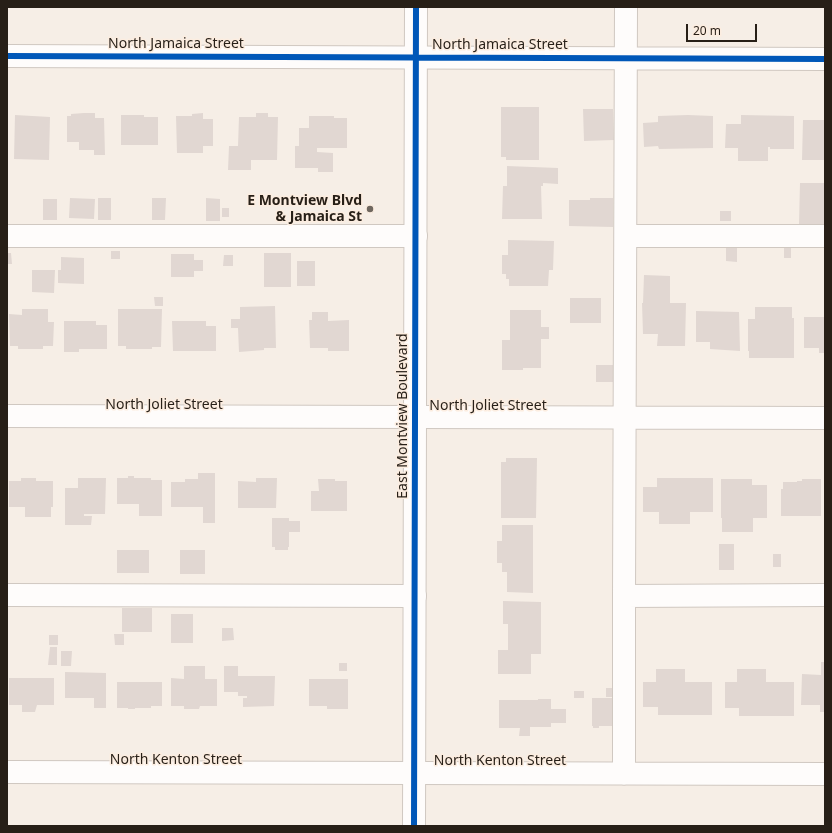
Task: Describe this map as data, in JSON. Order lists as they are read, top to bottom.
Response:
{
  "streets": {
    "street": [
      "North Jamaica Street",
      "North Joliet Street",
      "East Montview Boulevard",
      "North Kenton Street"
    ]
  },
  "crossings": [
    ["North Jamaica Street", "East Montview Boulevard"],
    ["North Joliet Street", "East Montview Boulevard"],
    ["East Montview Boulevard", "North Kenton Street"]
  ],
  "places": ["E Montview Blvd & Jamaica St"],
  "scale_bar": "20 m"
}
